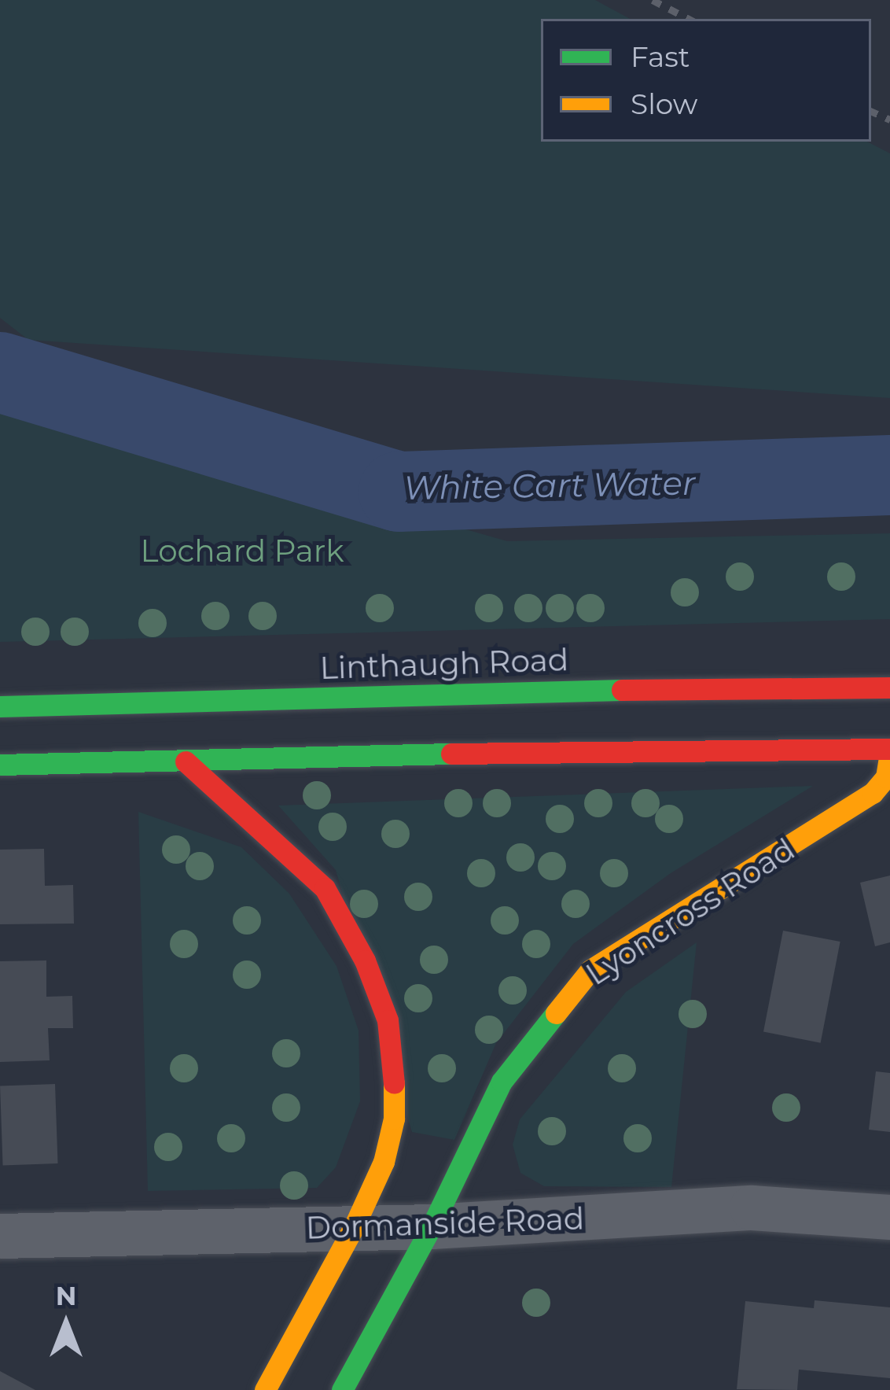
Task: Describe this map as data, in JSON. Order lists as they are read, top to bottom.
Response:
{
  "streets": {
    "street": ["Linthaugh Road", "Lyoncross Road", "Dormanside Road"]
  },
  "crossings": [
    ["Lyoncross Road", "Dormanside Road"]
  ],
  "water": ["White Cart Water"],
  "parks": ["Lochard Park"],
  "legend": ["Fast", "Slow"],
  "north": "top"
}
